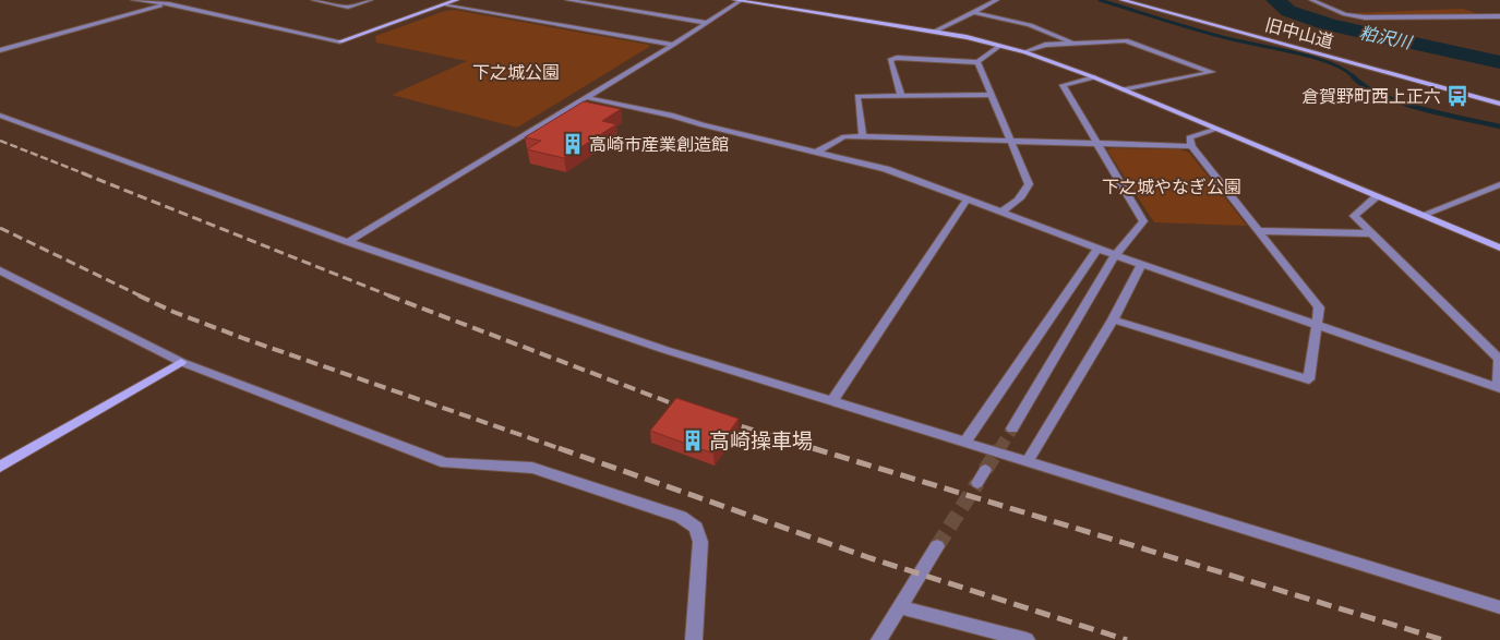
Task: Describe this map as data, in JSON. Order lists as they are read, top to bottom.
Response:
{
  "streets": {
    "street": ["旧中山道"]
  },
  "water": ["粕沢川"],
  "parks": ["下之城公園", "下之城やなぎ公園"],
  "places": {
    "bus stop": ["倉賀野町西上正六"],
    "building": ["高崎市産業創造館", "高崎操車場"]
  }
}
